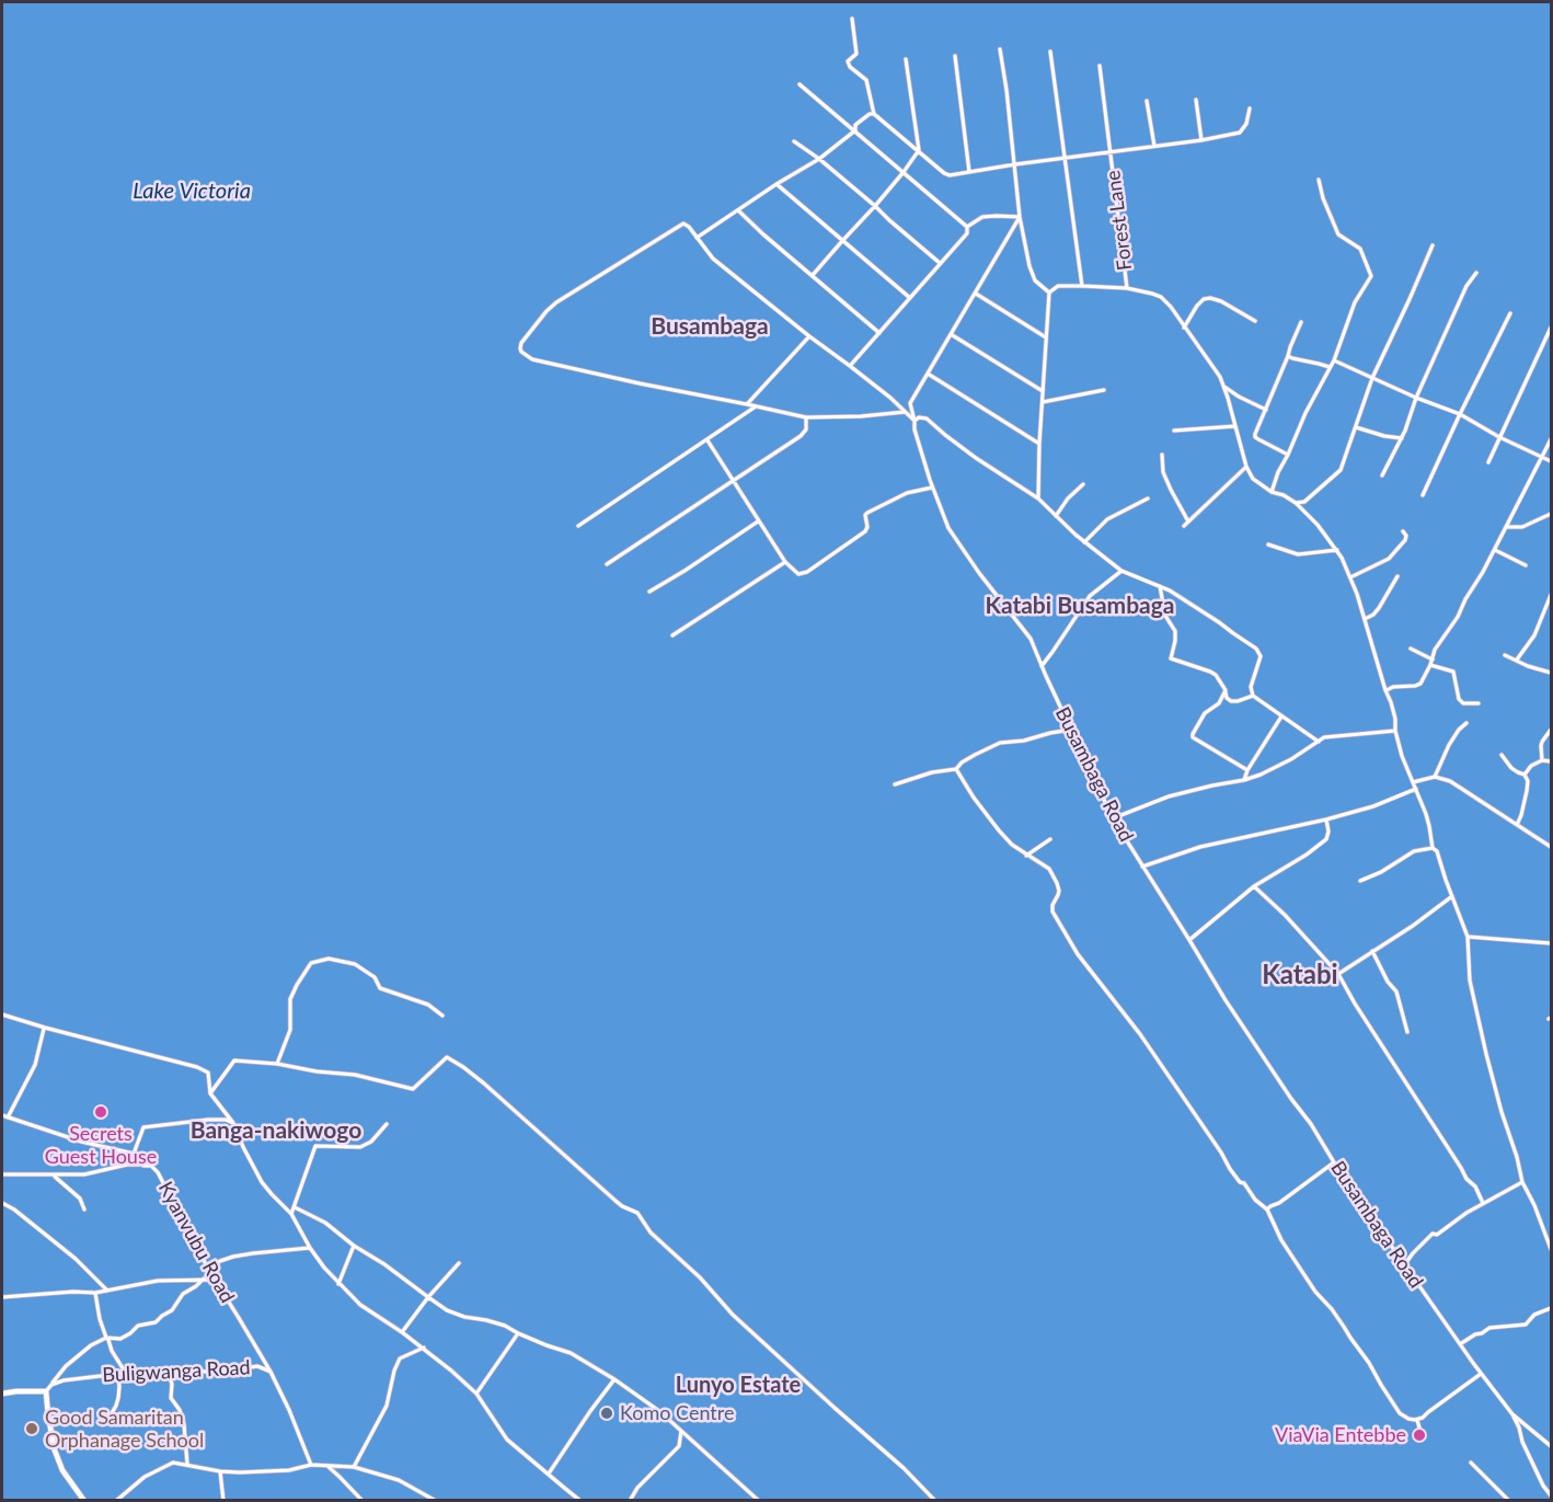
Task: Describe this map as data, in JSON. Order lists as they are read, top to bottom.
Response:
{
  "streets": {
    "street": [
      "Forest Lane",
      "Busambaga Road",
      "Kyanvubu Road",
      "Buligwanga Road"
    ]
  },
  "crossings": [
    ["Kyanvubu Road", "Buligwanga Road"]
  ],
  "districts": [
    "Busambaga",
    "Katabi Busambaga",
    "Katabi",
    "Banga-nakiwogo",
    "Lunyo Estate"
  ],
  "water": ["Lake Victoria"],
  "places": [
    "Secrets Guest House",
    "Komo Centre",
    "Good Samaritan Orphanage School",
    "ViaVia Entebbe"
  ]
}
